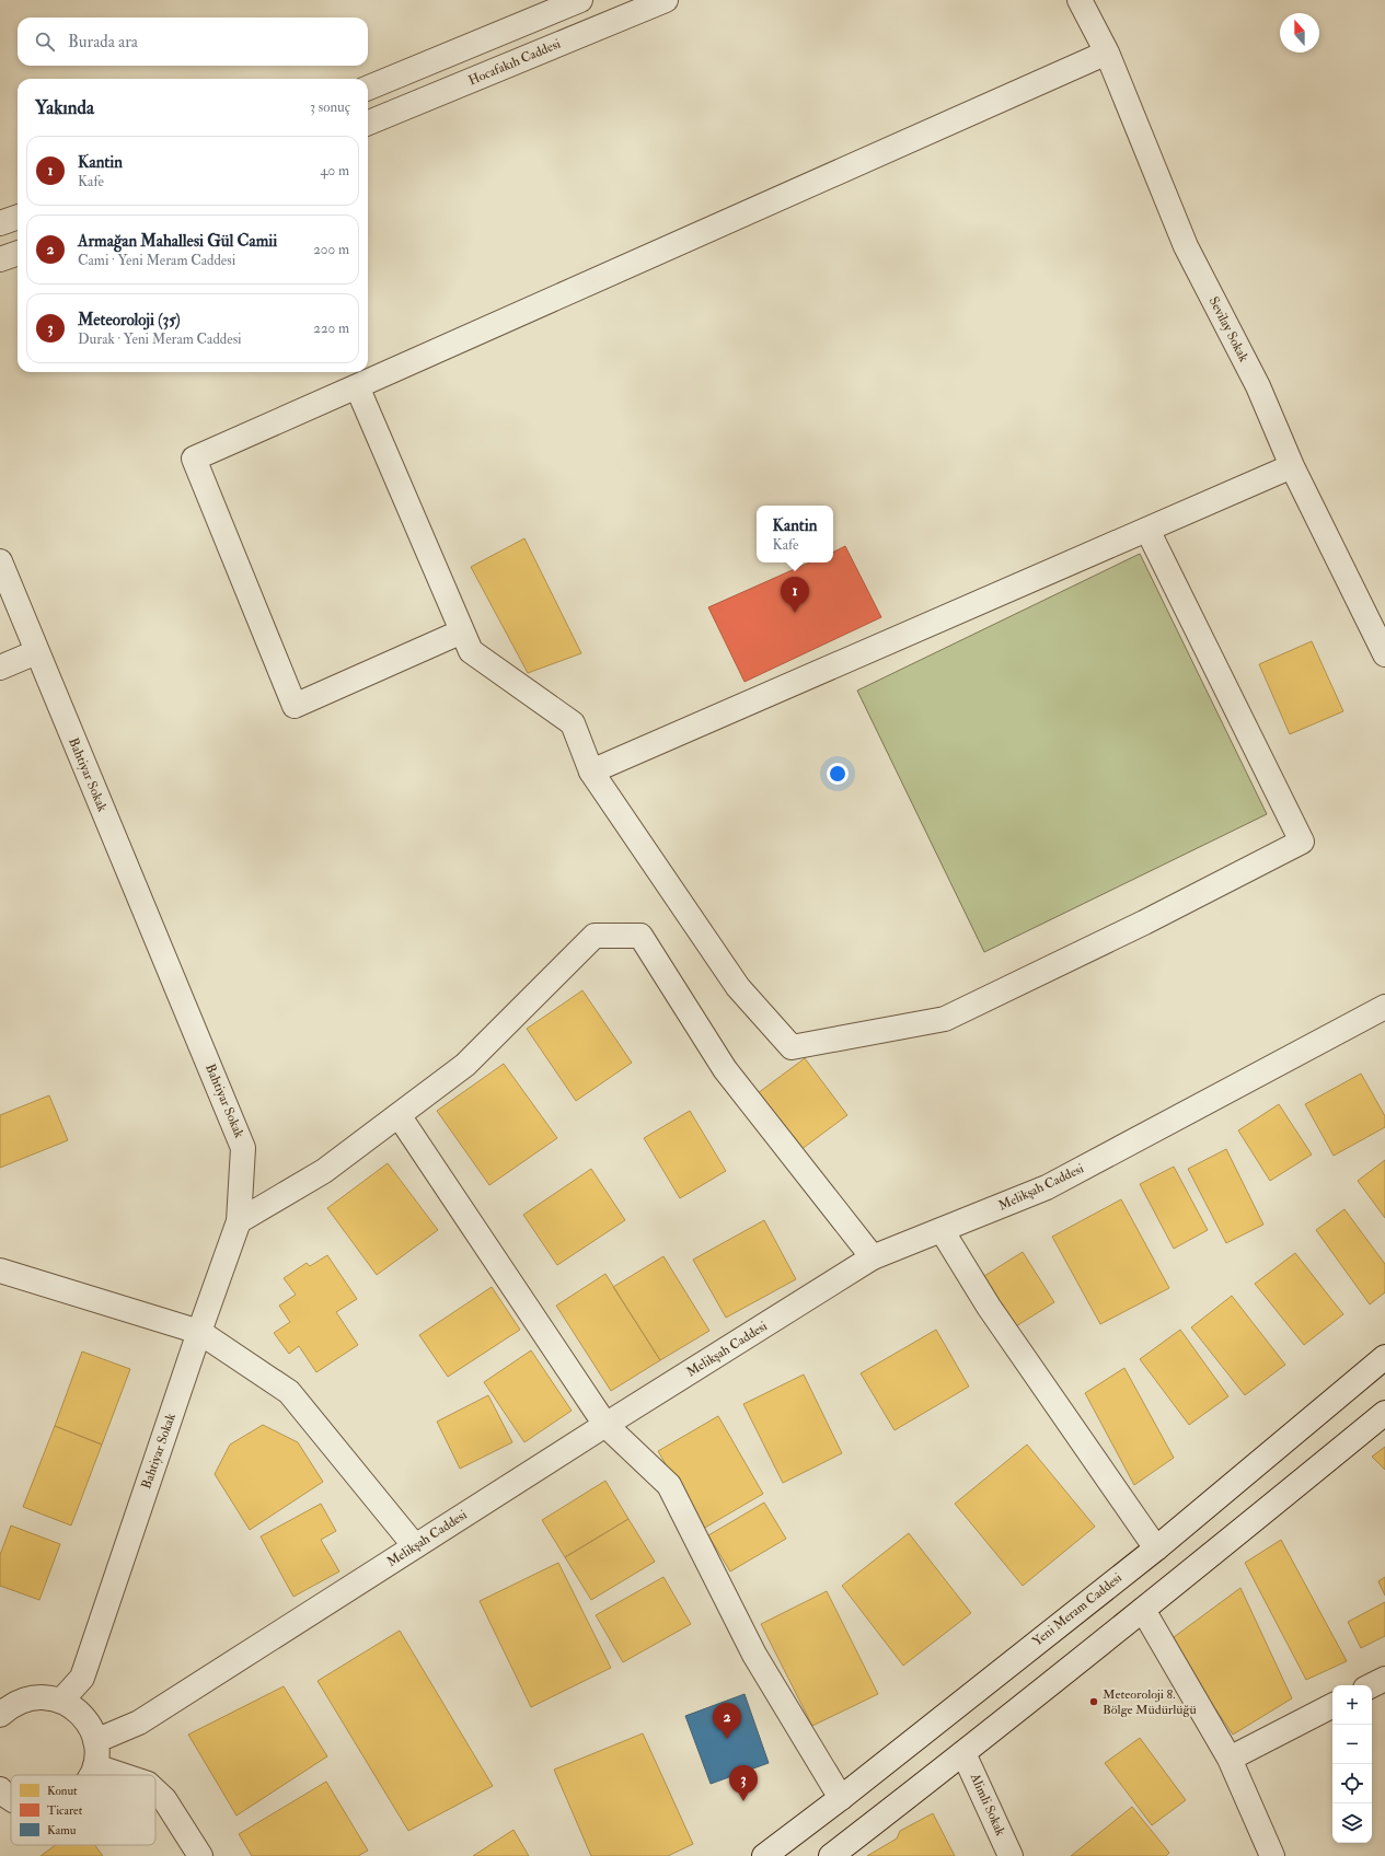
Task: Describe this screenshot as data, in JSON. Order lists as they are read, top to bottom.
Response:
{
  "streets": {
    "street": [
      "Hocafakıh Caddesi",
      "Sevilay Sokak",
      "Bahtiyar Sokak",
      "Melikşah Caddesi",
      "Yeni Meram Caddesi",
      "Alimli Sokak"
    ]
  },
  "places": ["Meteoroloji 8. Bölge Müdürlüğü"],
  "legend": ["Konut", "Ticaret", "Kamu"],
  "north": "top",
  "page": {
    "search": "Burada ara",
    "heading": ["Yakında", "3 sonuç"],
    "list": [
      {
        "mark": "1",
        "name": "Kantin",
        "note": "Kafe",
        "value": "40 m"
      },
      {
        "mark": "2",
        "name": "Armağan Mahallesi Gül Camii",
        "note": "Cami · Yeni Meram Caddesi",
        "value": "200 m"
      },
      {
        "mark": "3",
        "name": "Meteoroloji (35)",
        "note": "Durak · Yeni Meram Caddesi",
        "value": "220 m"
      }
    ],
    "popup": ["Kantin", "Kafe"],
    "pins": ["1", "2", "3"],
    "map_buttons": ["+", "−"]
  }
}
